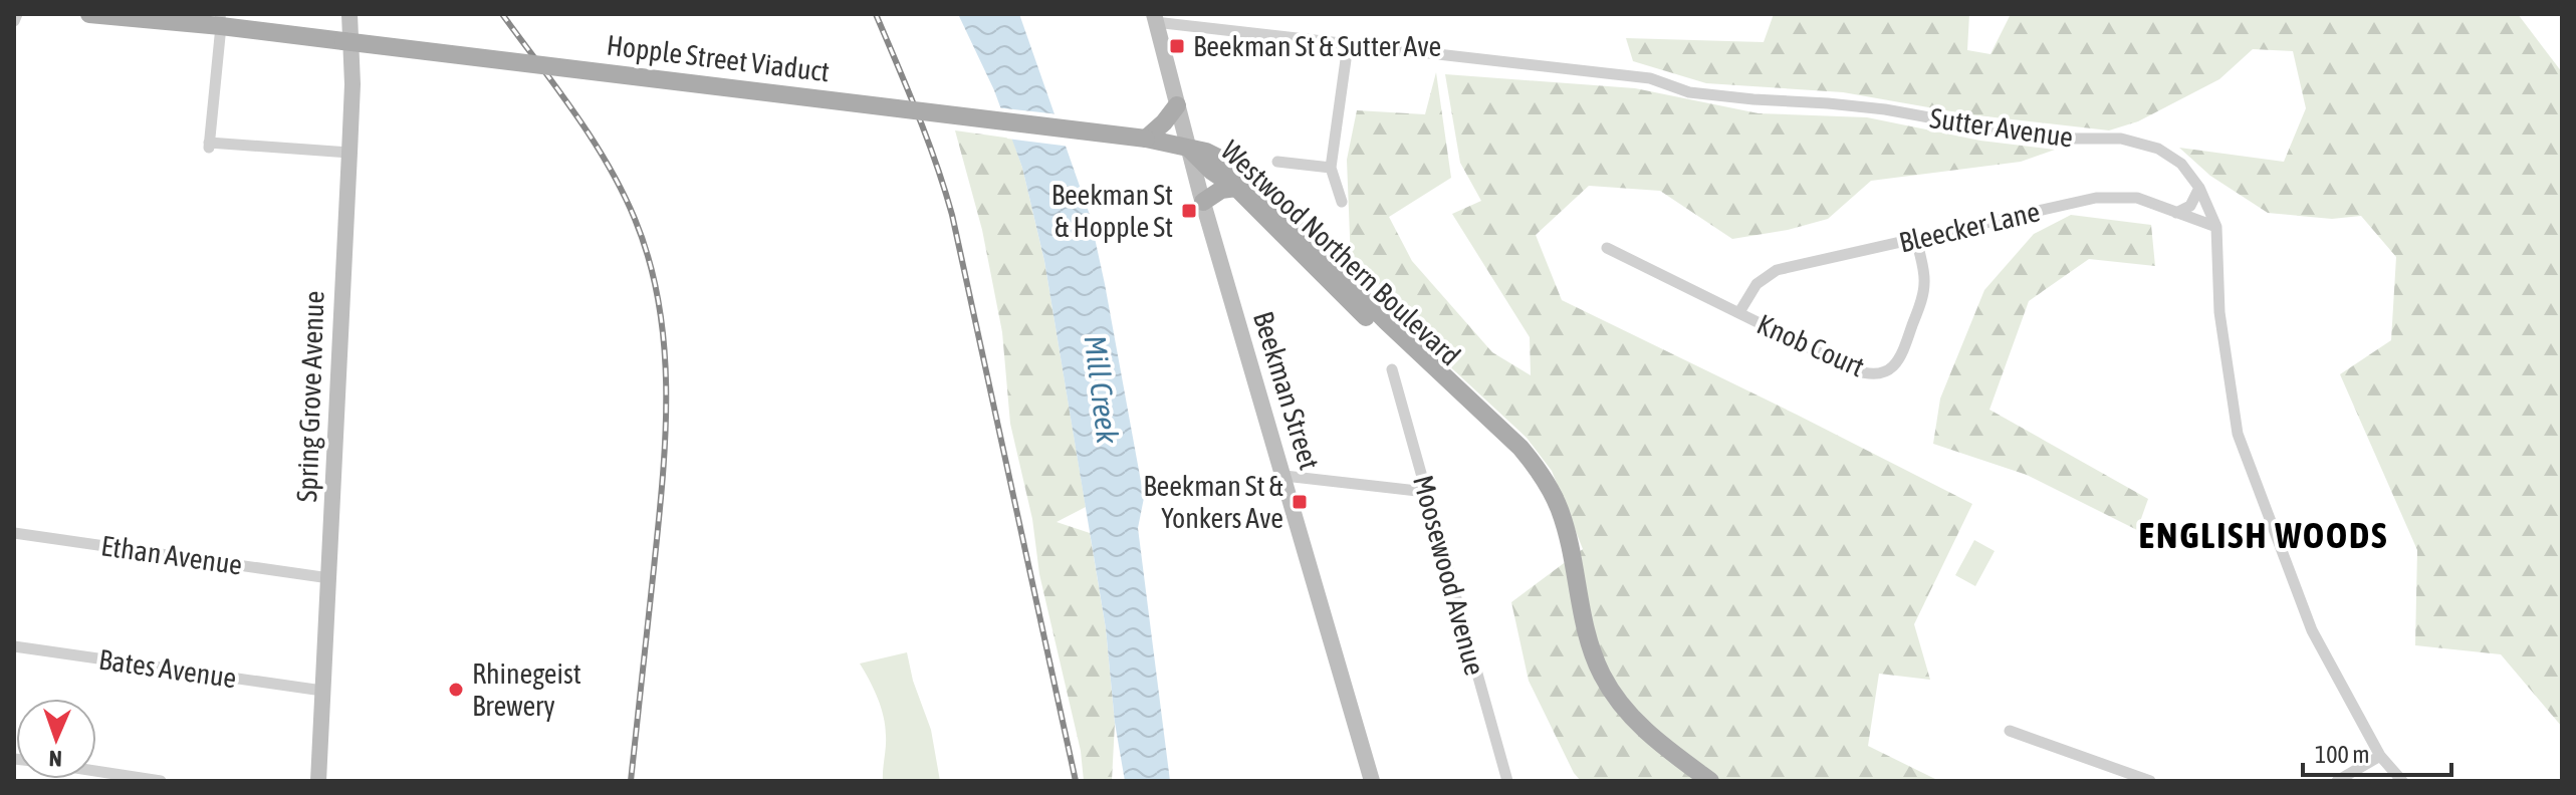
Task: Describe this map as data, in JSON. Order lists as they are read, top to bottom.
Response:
{
  "streets": {
    "main road": [
      "Hopple Street Viaduct",
      "Westwood Northern Boulevard",
      "Beekman Street",
      "Spring Grove Avenue"
    ],
    "street": [
      "Sutter Avenue",
      "Bleecker Lane",
      "Knob Court",
      "Ethan Avenue",
      "Moosewood Avenue",
      "Bates Avenue"
    ]
  },
  "crossings": [
    ["Hopple Street Viaduct", "Westwood Northern Boulevard"],
    ["Hopple Street Viaduct", "Beekman Street"],
    ["Sutter Avenue", "Bleecker Lane"],
    ["Sutter Avenue", "Beekman Street"],
    ["Bleecker Lane", "Knob Court"],
    ["Westwood Northern Boulevard", "Beekman Street"],
    ["Spring Grove Avenue", "Ethan Avenue"],
    ["Spring Grove Avenue", "Bates Avenue"]
  ],
  "districts": ["ENGLISH WOODS"],
  "water": ["Mill Creek"],
  "places": {
    "transit": ["Beekman St & Sutter Ave", "Beekman St & Hopple St", "Beekman St & Yonkers Ave"],
    "other": ["Rhinegeist Brewery"]
  },
  "scale_bar": "100 m",
  "north": "bottom"
}
